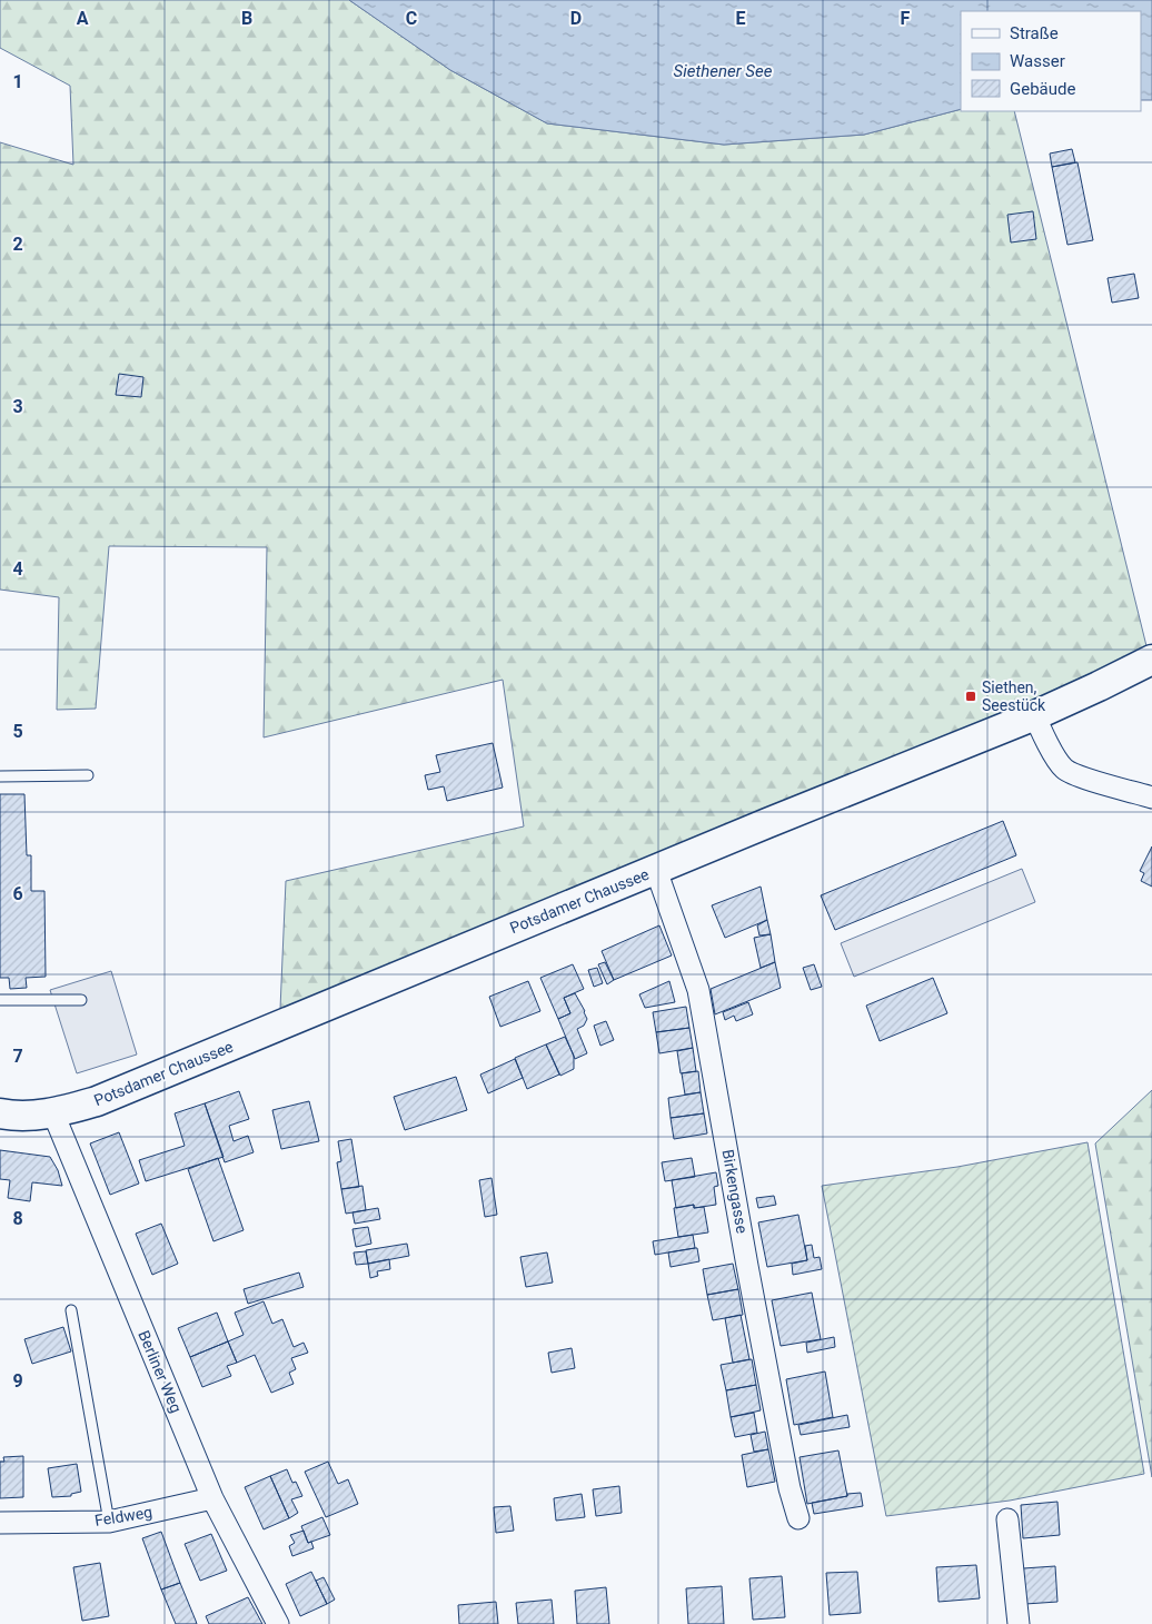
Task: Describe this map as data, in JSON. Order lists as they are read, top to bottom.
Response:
{
  "streets": {
    "main road": ["Potsdamer Chaussee"],
    "street": ["Birkengasse", "Berliner Weg", "Feldweg"]
  },
  "crossings": [
    ["Potsdamer Chaussee", "Birkengasse"],
    ["Potsdamer Chaussee", "Berliner Weg"],
    ["Berliner Weg", "Feldweg"]
  ],
  "water": ["Siethener See"],
  "places": {
    "transit": ["Siethen, Seestück"]
  },
  "legend": ["Straße", "Wasser", "Gebäude"],
  "grid": {
    "columns": [
      "A",
      "B",
      "C",
      "D",
      "E",
      "F"
    ],
    "rows": [
      "1",
      "2",
      "3",
      "4",
      "5",
      "6",
      "7",
      "8",
      "9"
    ]
  }
}
